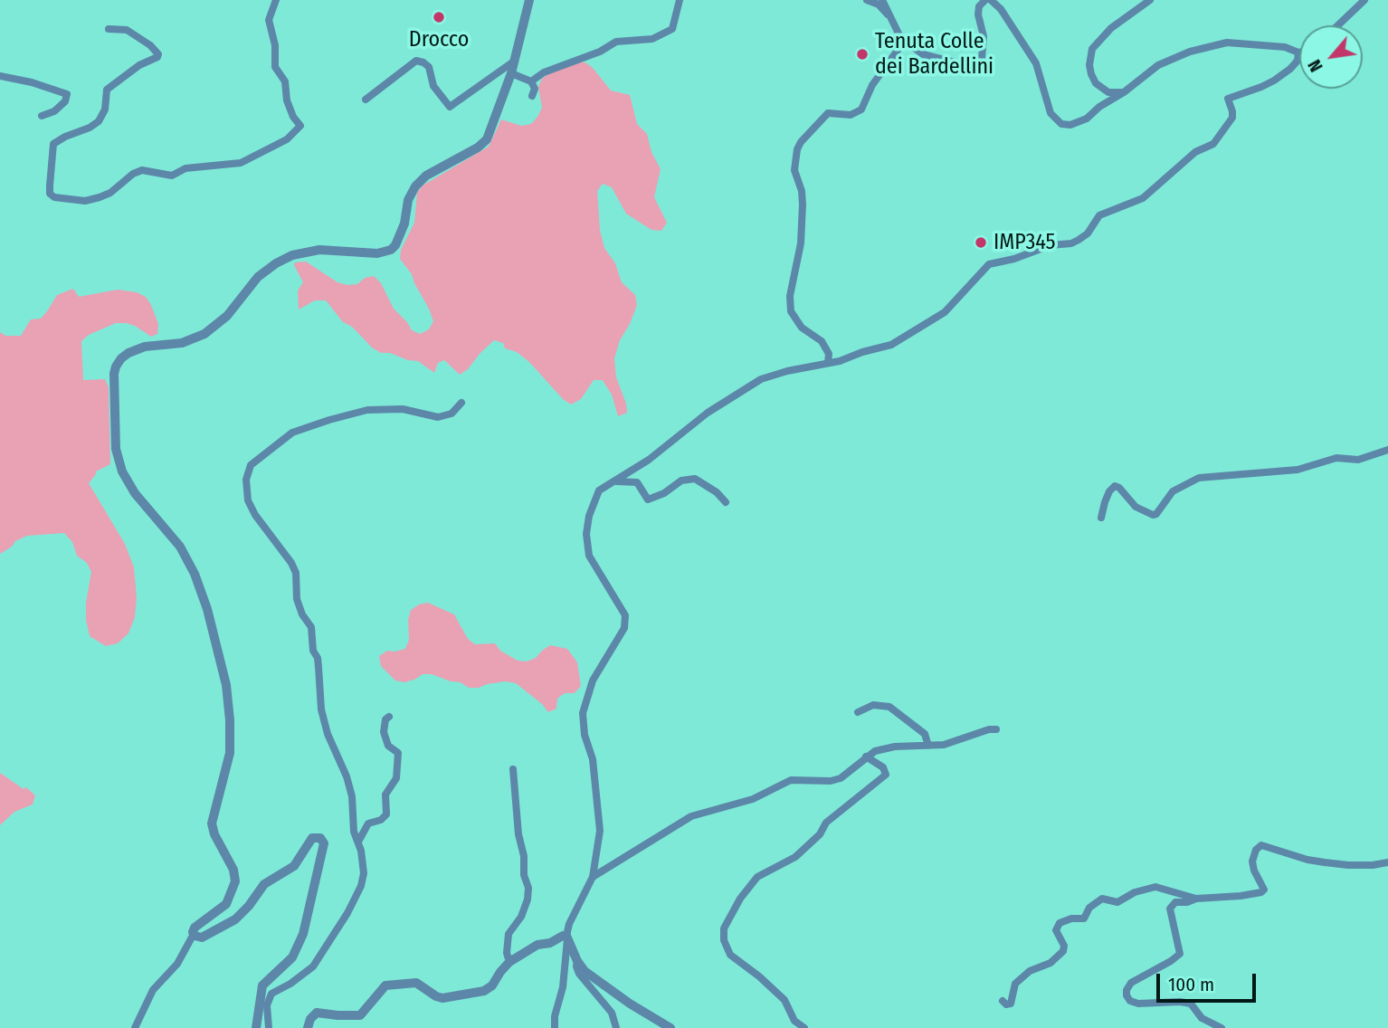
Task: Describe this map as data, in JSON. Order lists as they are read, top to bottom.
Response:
{
  "places": ["Drocco", "Tenuta Colle dei Bardellini", "IMP345"],
  "scale_bar": "100 m",
  "north": "bottom left"
}
